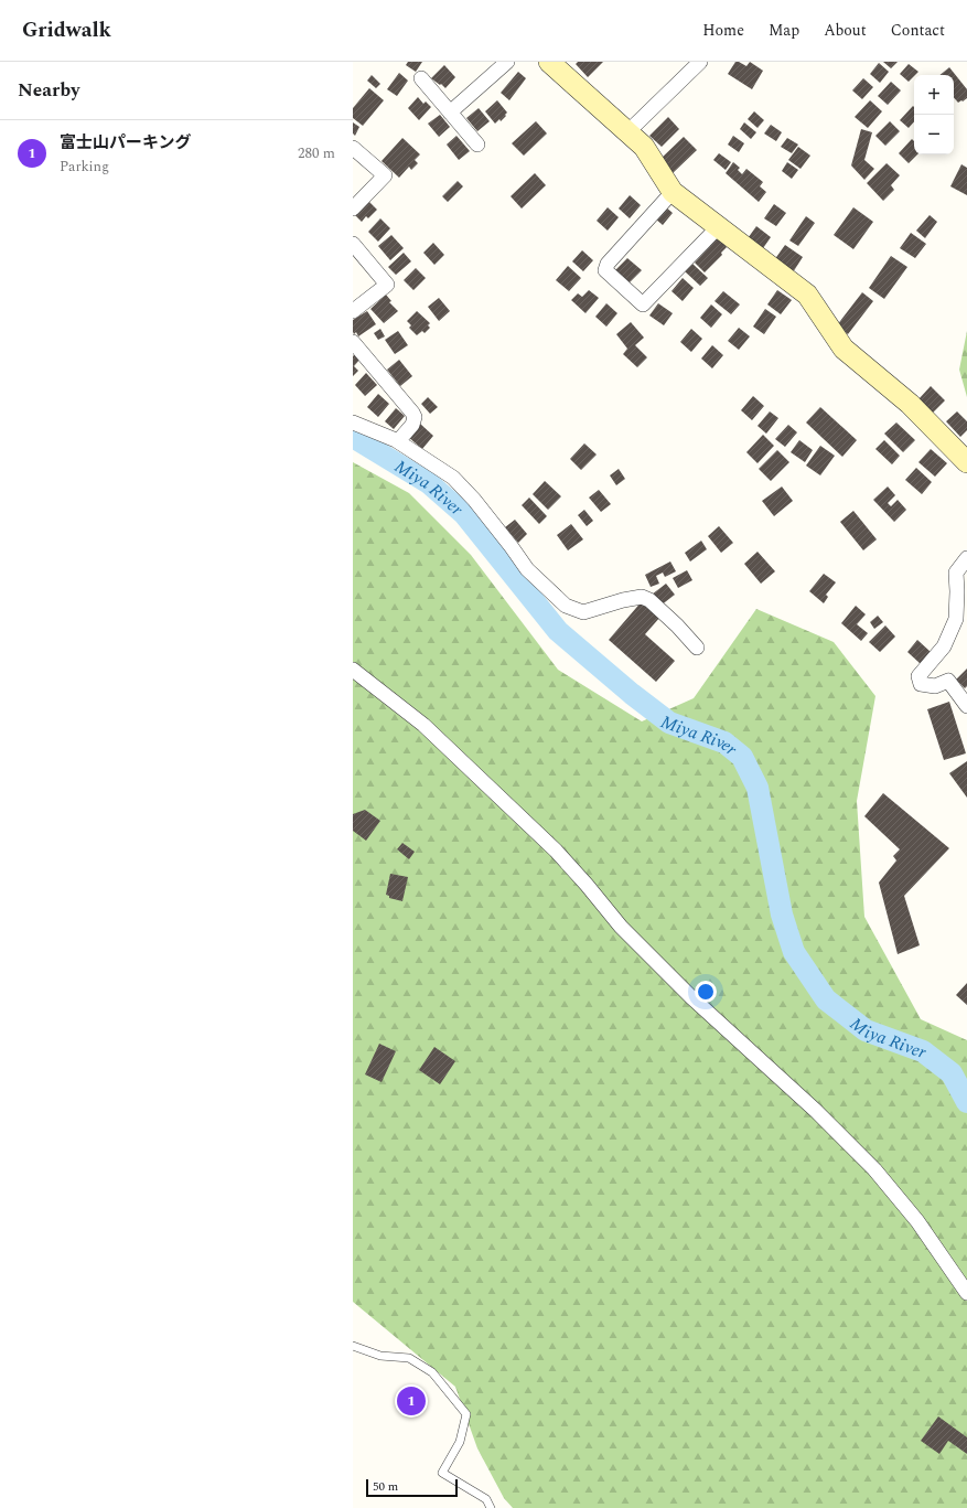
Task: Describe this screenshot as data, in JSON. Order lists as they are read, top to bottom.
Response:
{
  "water": ["Miya River"],
  "scale_bar": "50 m",
  "page": {
    "header": "Gridwalk",
    "nav": [
      "Home",
      "Map",
      "About",
      "Contact"
    ],
    "heading": "Nearby",
    "map_buttons": ["+", "−"],
    "list": [
      {
        "mark": "1",
        "name": "富士山パーキング",
        "note": "Parking",
        "value": "280 m"
      }
    ],
    "pins": "1",
    "scale": "50 m"
  }
}
